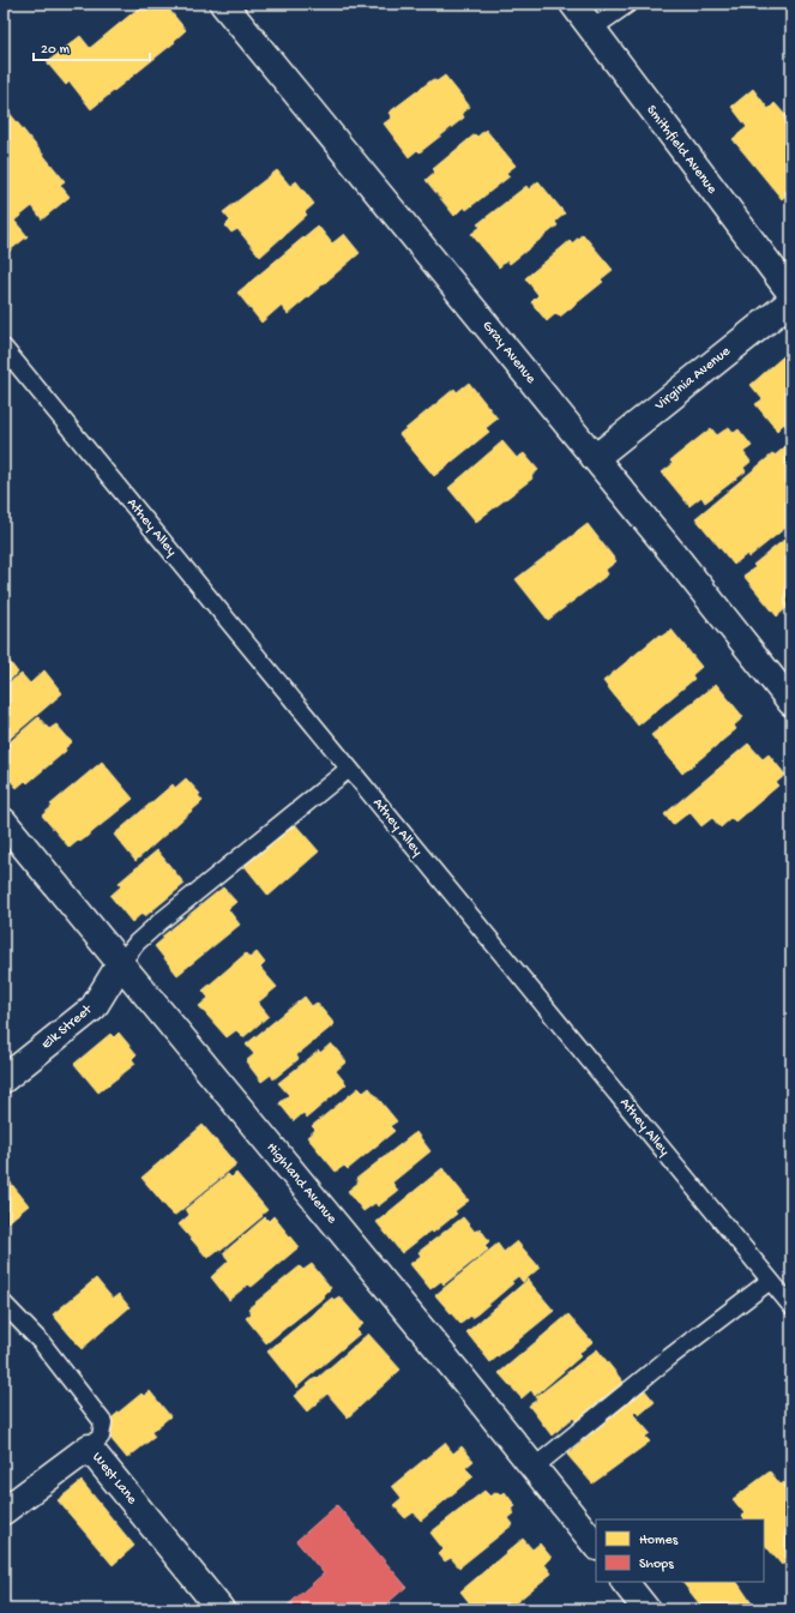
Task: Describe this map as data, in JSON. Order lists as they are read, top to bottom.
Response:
{
  "streets": {
    "street": [
      "Smithfield Avenue",
      "Gray Avenue",
      "Virginia Avenue",
      "Elk Street",
      "Highland Avenue",
      "West Lane"
    ],
    "lane": ["Athey Alley"]
  },
  "crossings": [
    ["Gray Avenue", "Virginia Avenue"],
    ["Elk Street", "Highland Avenue"]
  ],
  "legend": ["Homes", "Shops"],
  "scale_bar": "20 m"
}
